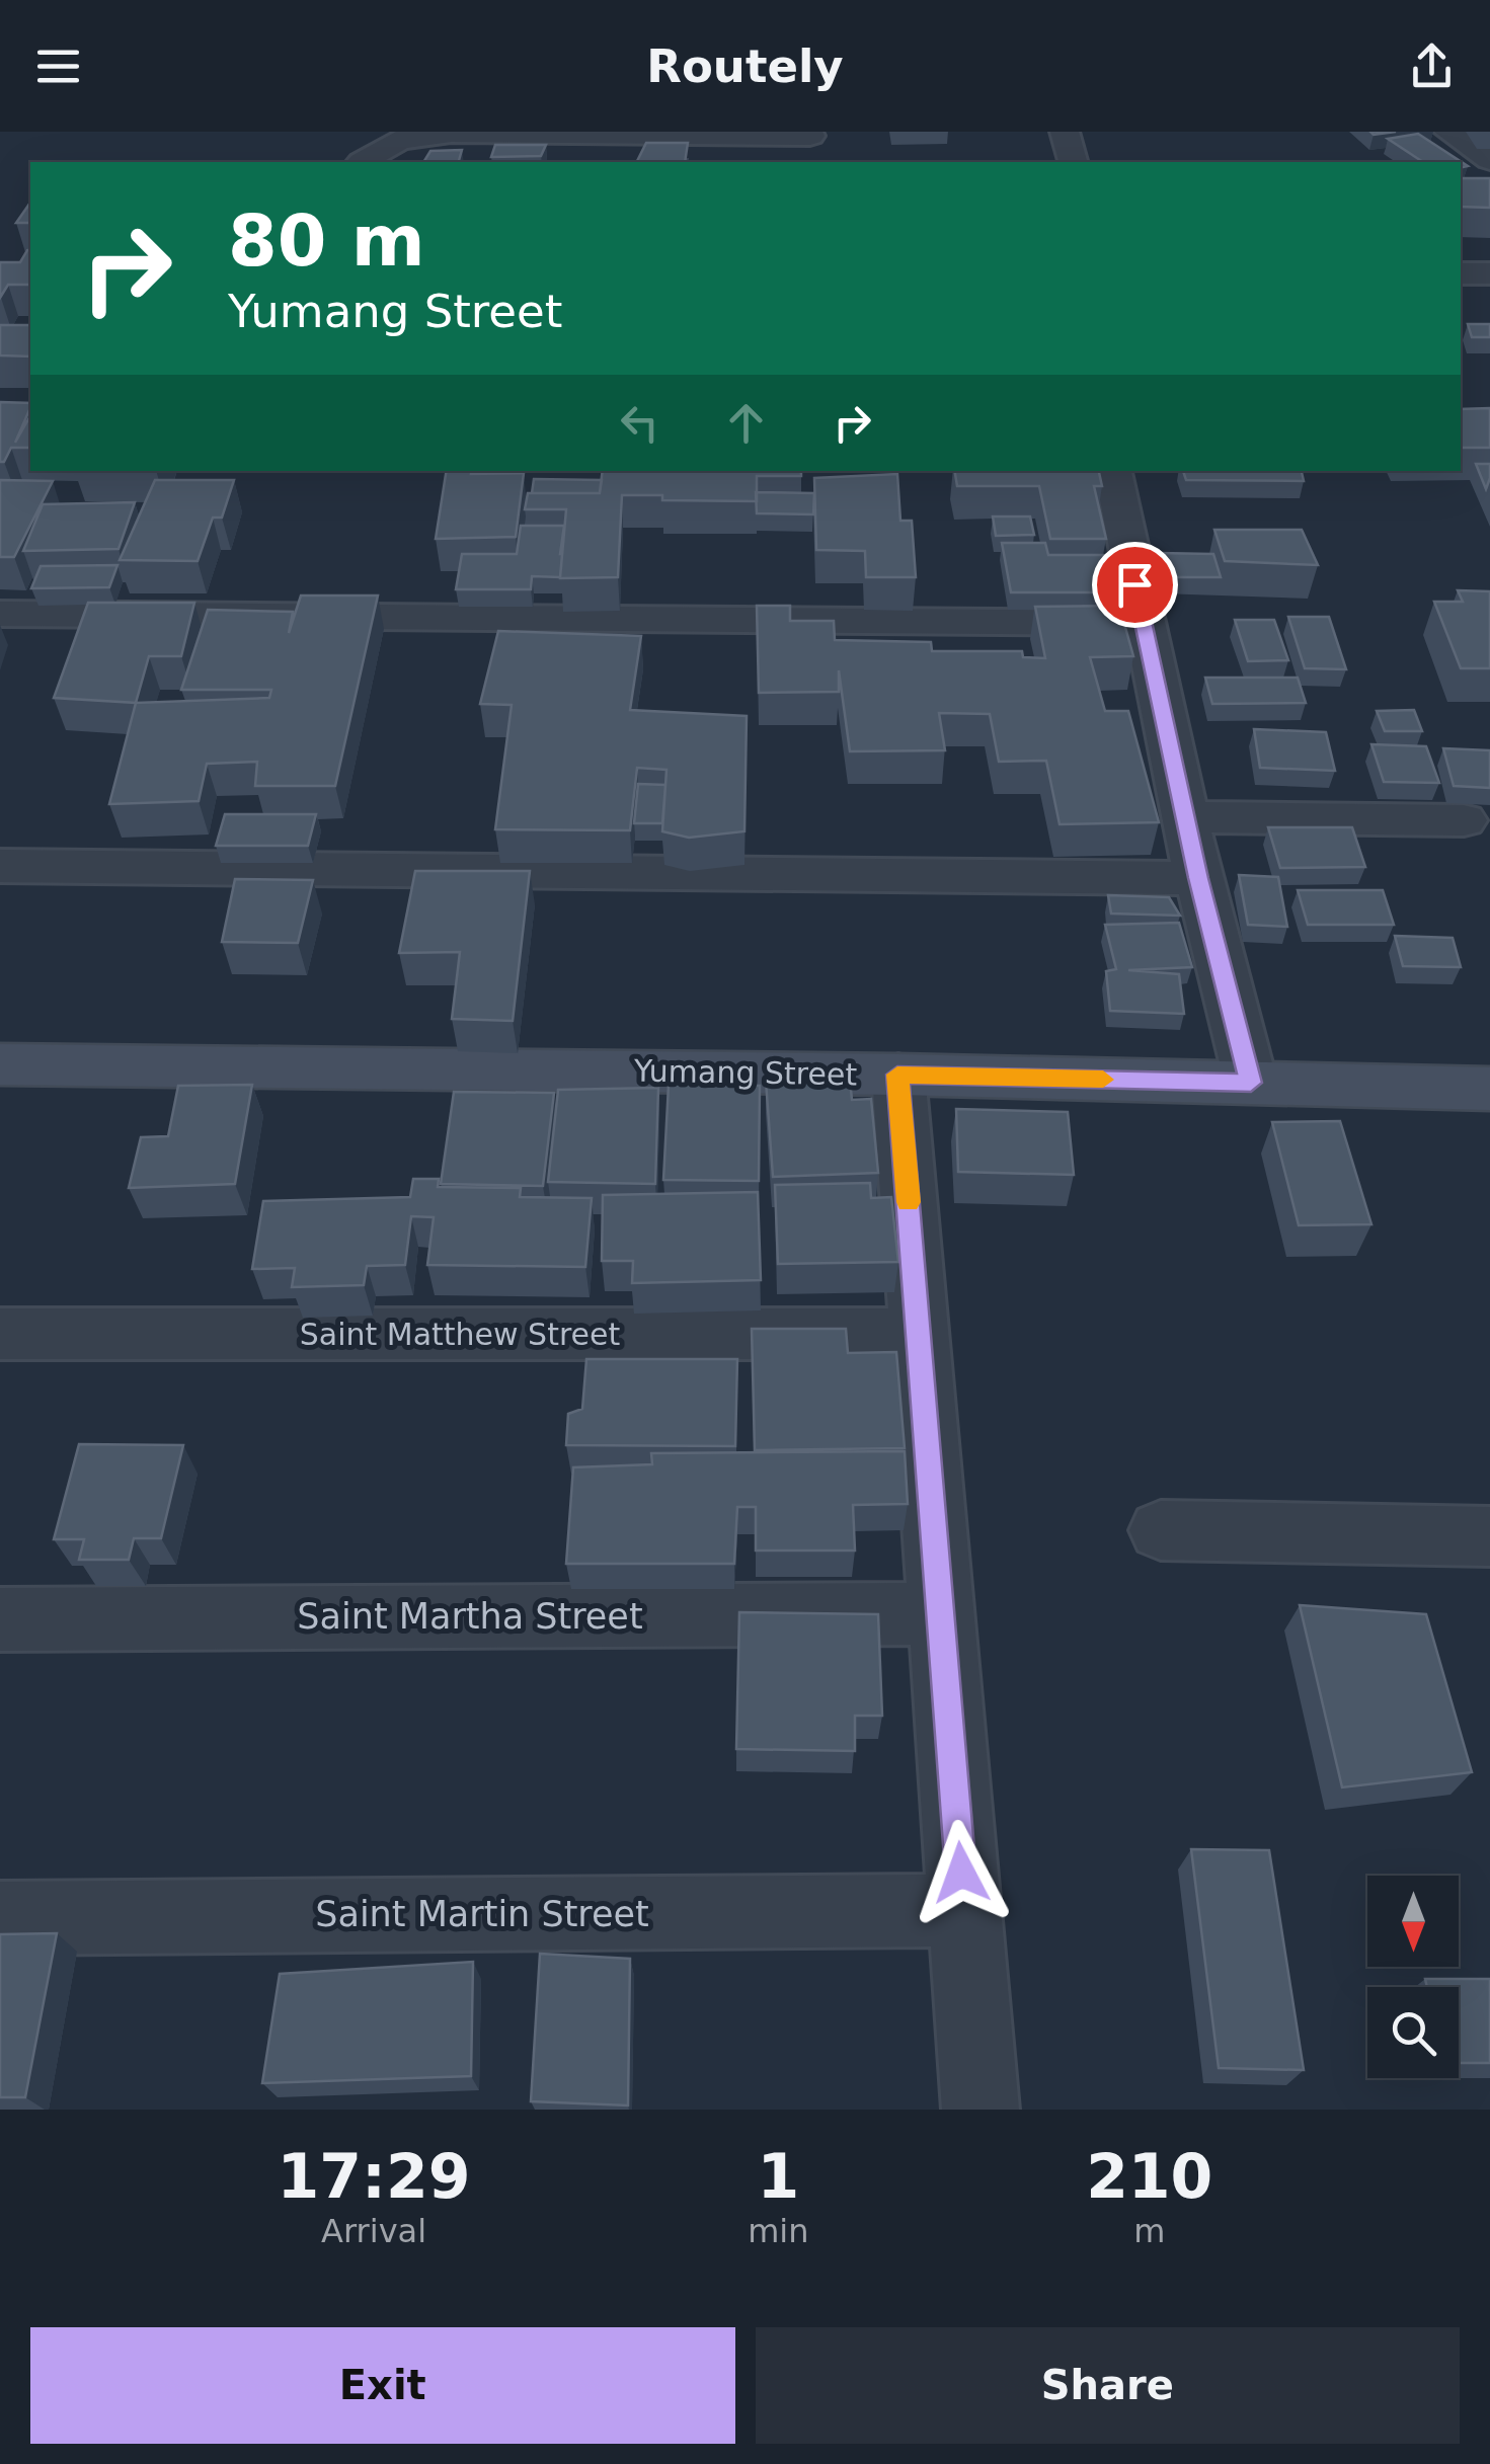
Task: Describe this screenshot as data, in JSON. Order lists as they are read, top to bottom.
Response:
{
  "streets": {
    "main road": ["Yumang Street"],
    "street": ["Saint Matthew Street", "Saint Martha Street", "Saint Martin Street"]
  },
  "north": "bottom",
  "page": {
    "header": "Routely",
    "turn": ["80 m", "Yumang Street"],
    "eta": [
      "17:29",
      "Arrival",
      "1",
      "min",
      "210",
      "m"
    ],
    "buttons": ["Exit", "Share"]
  }
}
